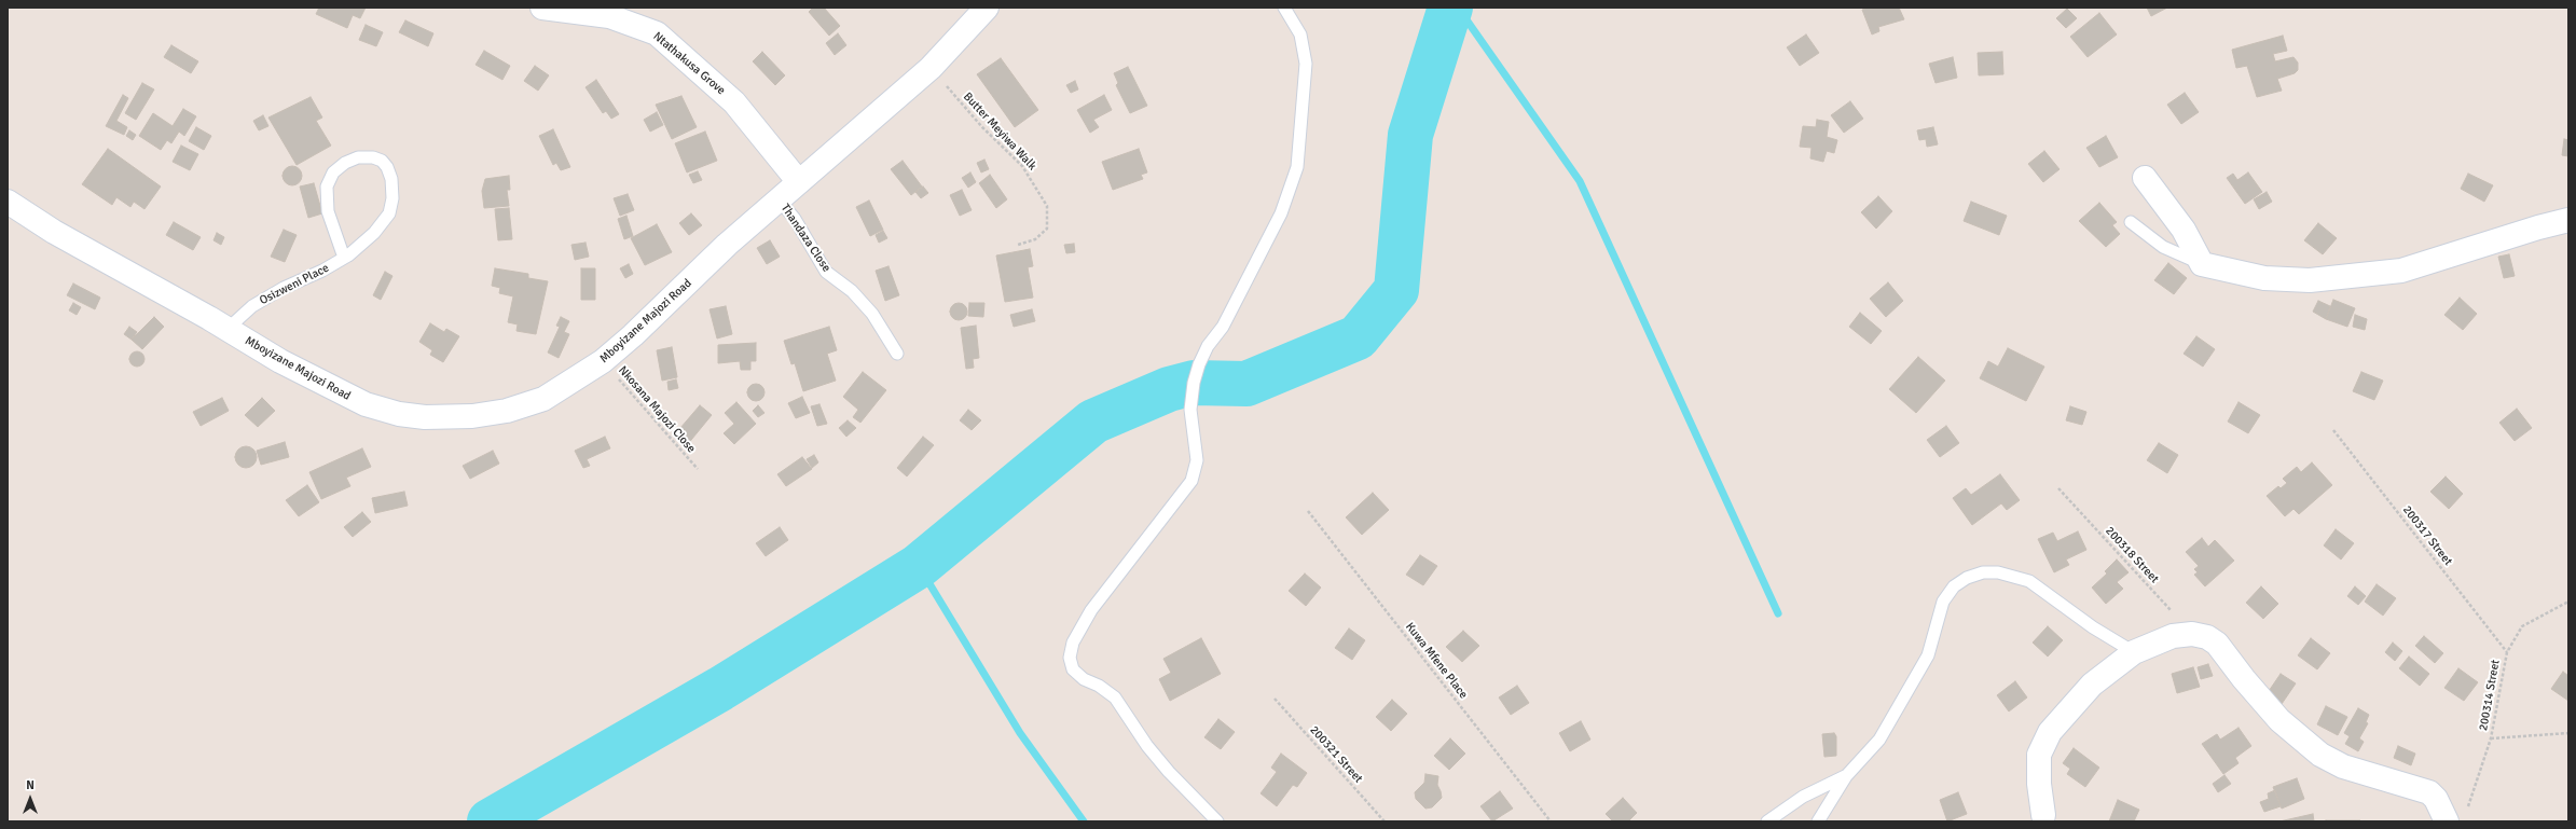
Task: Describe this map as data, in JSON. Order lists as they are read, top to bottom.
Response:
{
  "streets": {
    "street": ["Ntathakusa Grove", "Mboyizane Majozi Road"],
    "lane": ["Thandaza Close", "Osizweni Place"],
    "path": [
      "Butter Meyiwa Walk",
      "Nkosana Majozi Close",
      "200317 Street",
      "200318 Street",
      "Kuwa Mfene Place",
      "200314 Street",
      "200321 Street"
    ]
  },
  "crossings": [
    ["Ntathakusa Grove", "Mboyizane Majozi Road"],
    ["Butter Meyiwa Walk", "Mboyizane Majozi Road"],
    ["Thandaza Close", "Mboyizane Majozi Road"],
    ["Osizweni Place", "Mboyizane Majozi Road"],
    ["Mboyizane Majozi Road", "Nkosana Majozi Close"],
    ["200317 Street", "200314 Street"]
  ],
  "north": "top"
}
